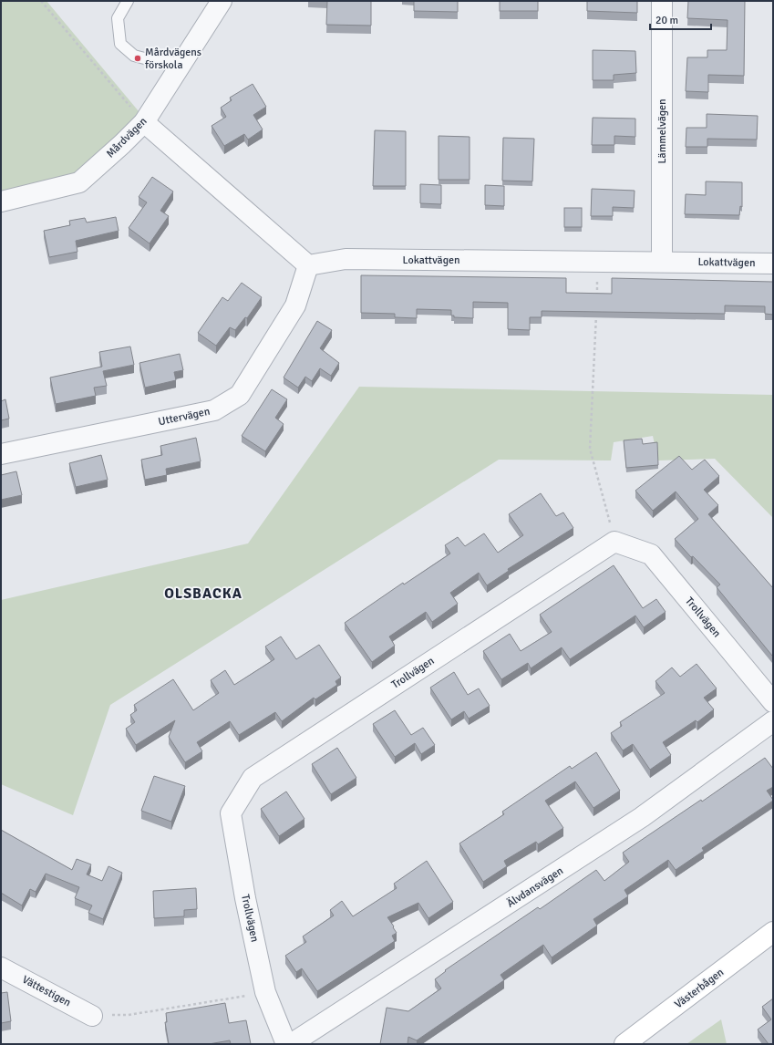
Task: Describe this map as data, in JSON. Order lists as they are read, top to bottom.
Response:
{
  "streets": {
    "street": [
      "Lämmelvägen",
      "Mårdvägen",
      "Lokattvägen",
      "Uttervägen",
      "Trollvägen",
      "Älvdansvägen",
      "Västerbågen",
      "Vättestigen"
    ]
  },
  "crossings": [
    ["Lämmelvägen", "Lokattvägen"],
    ["Lokattvägen", "Uttervägen"]
  ],
  "districts": ["OLSBACKA"],
  "places": ["Mårdvägens förskola"],
  "scale_bar": "20 m"
}
